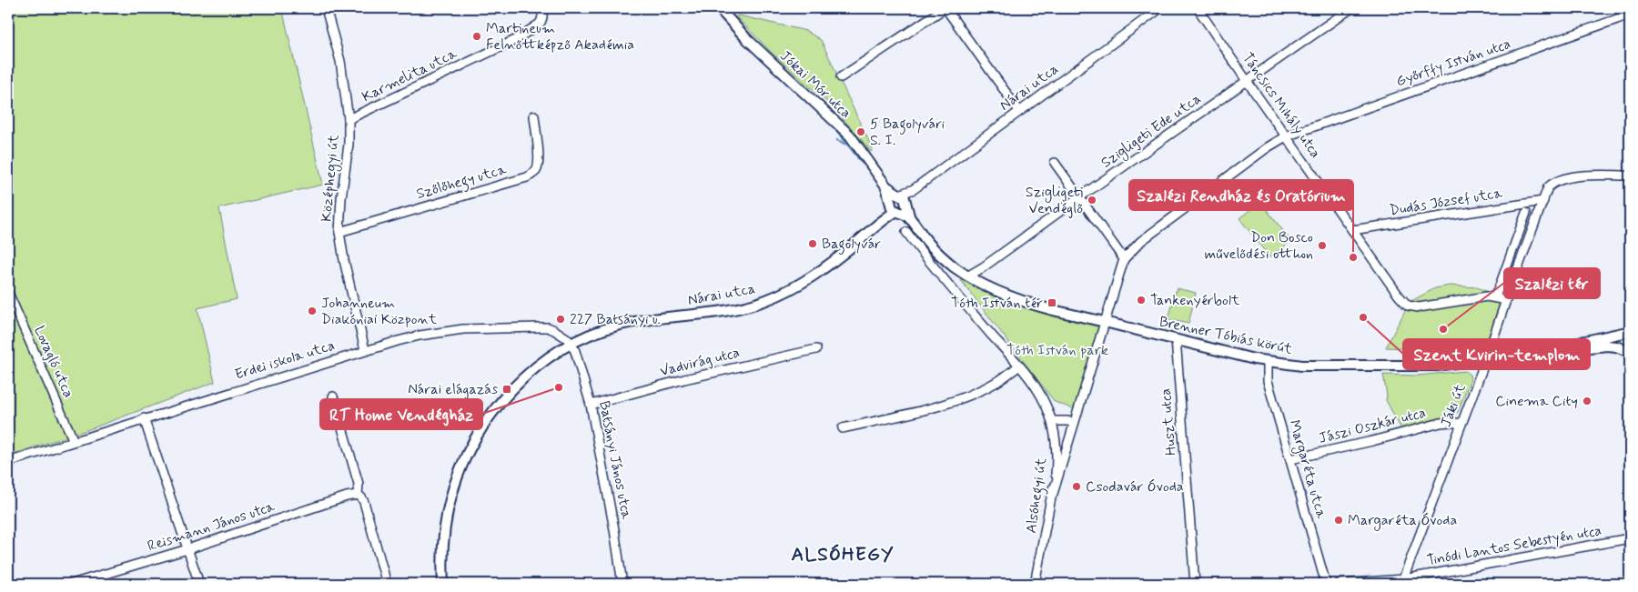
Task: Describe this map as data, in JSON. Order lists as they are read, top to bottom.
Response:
{
  "streets": {
    "street": [
      "Győrffy István utca",
      "Karmelita utca",
      "Jókai Mór utca",
      "Nárai utca",
      "Táncsics Mihály utca",
      "Szigligeti Ede utca",
      "Középhegyi út",
      "Szőlőhegy utca",
      "Dudás József utca",
      "Brenner Tóbiás körút",
      "Erdei iskola utca",
      "Lovagló utca",
      "Vadvirág utca",
      "Jáki út",
      "Huszt utca",
      "Jászi Oszkár utca",
      "Batsányi János utca",
      "Margaréta utca",
      "Alsóhegyi út",
      "Reismann János utca",
      "Tinódi Lantos Sebestyén utca"
    ]
  },
  "crossings": [
    ["Győrffy István utca", "Táncsics Mihály utca"],
    ["Karmelita utca", "Középhegyi út"],
    ["Jókai Mór utca", "Nárai utca"],
    ["Jókai Mór utca", "Brenner Tóbiás körút"],
    ["Nárai utca", "Brenner Tóbiás körút"],
    ["Nárai utca", "Erdei iskola utca"],
    ["Nárai utca", "Batsányi János utca"],
    ["Táncsics Mihály utca", "Szigligeti Ede utca"],
    ["Táncsics Mihály utca", "Dudás József utca"],
    ["Szigligeti Ede utca", "Brenner Tóbiás körút"],
    ["Középhegyi út", "Szőlőhegy utca"],
    ["Középhegyi út", "Erdei iskola utca"],
    ["Dudás József utca", "Jáki út"],
    ["Brenner Tóbiás körút", "Jáki út"],
    ["Brenner Tóbiás körút", "Huszt utca"],
    ["Brenner Tóbiás körút", "Margaréta utca"],
    ["Erdei iskola utca", "Lovagló utca"],
    ["Erdei iskola utca", "Batsányi János utca"],
    ["Vadvirág utca", "Batsányi János utca"],
    ["Jáki út", "Jászi Oszkár utca"],
    ["Jáki út", "Tinódi Lantos Sebestyén utca"],
    ["Jászi Oszkár utca", "Margaréta utca"]
  ],
  "districts": ["ALSÓHEGY"],
  "parks": ["Tóth István park"],
  "places": {
    "other": [
      "Martineum Felnőttképző Akadémia",
      "5 Bagolyvári S. I.",
      "Szigligeti Vendéglő",
      "Bagolyvár",
      "Don Bosco művelődési otthon",
      "Szalézi Rendház és Oratórium",
      "Tankenyérbolt",
      "Johanneum Diakóniai Központ",
      "Szent Kvirin-templom",
      "227 Batsányi u.",
      "Szalézi tér",
      "RT Home Vendégház",
      "Cinema City",
      "Csodavár Óvoda",
      "Margaréta Óvoda"
    ],
    "transit": ["Tóth István tér", "Nárai elágazás"]
  }
}
